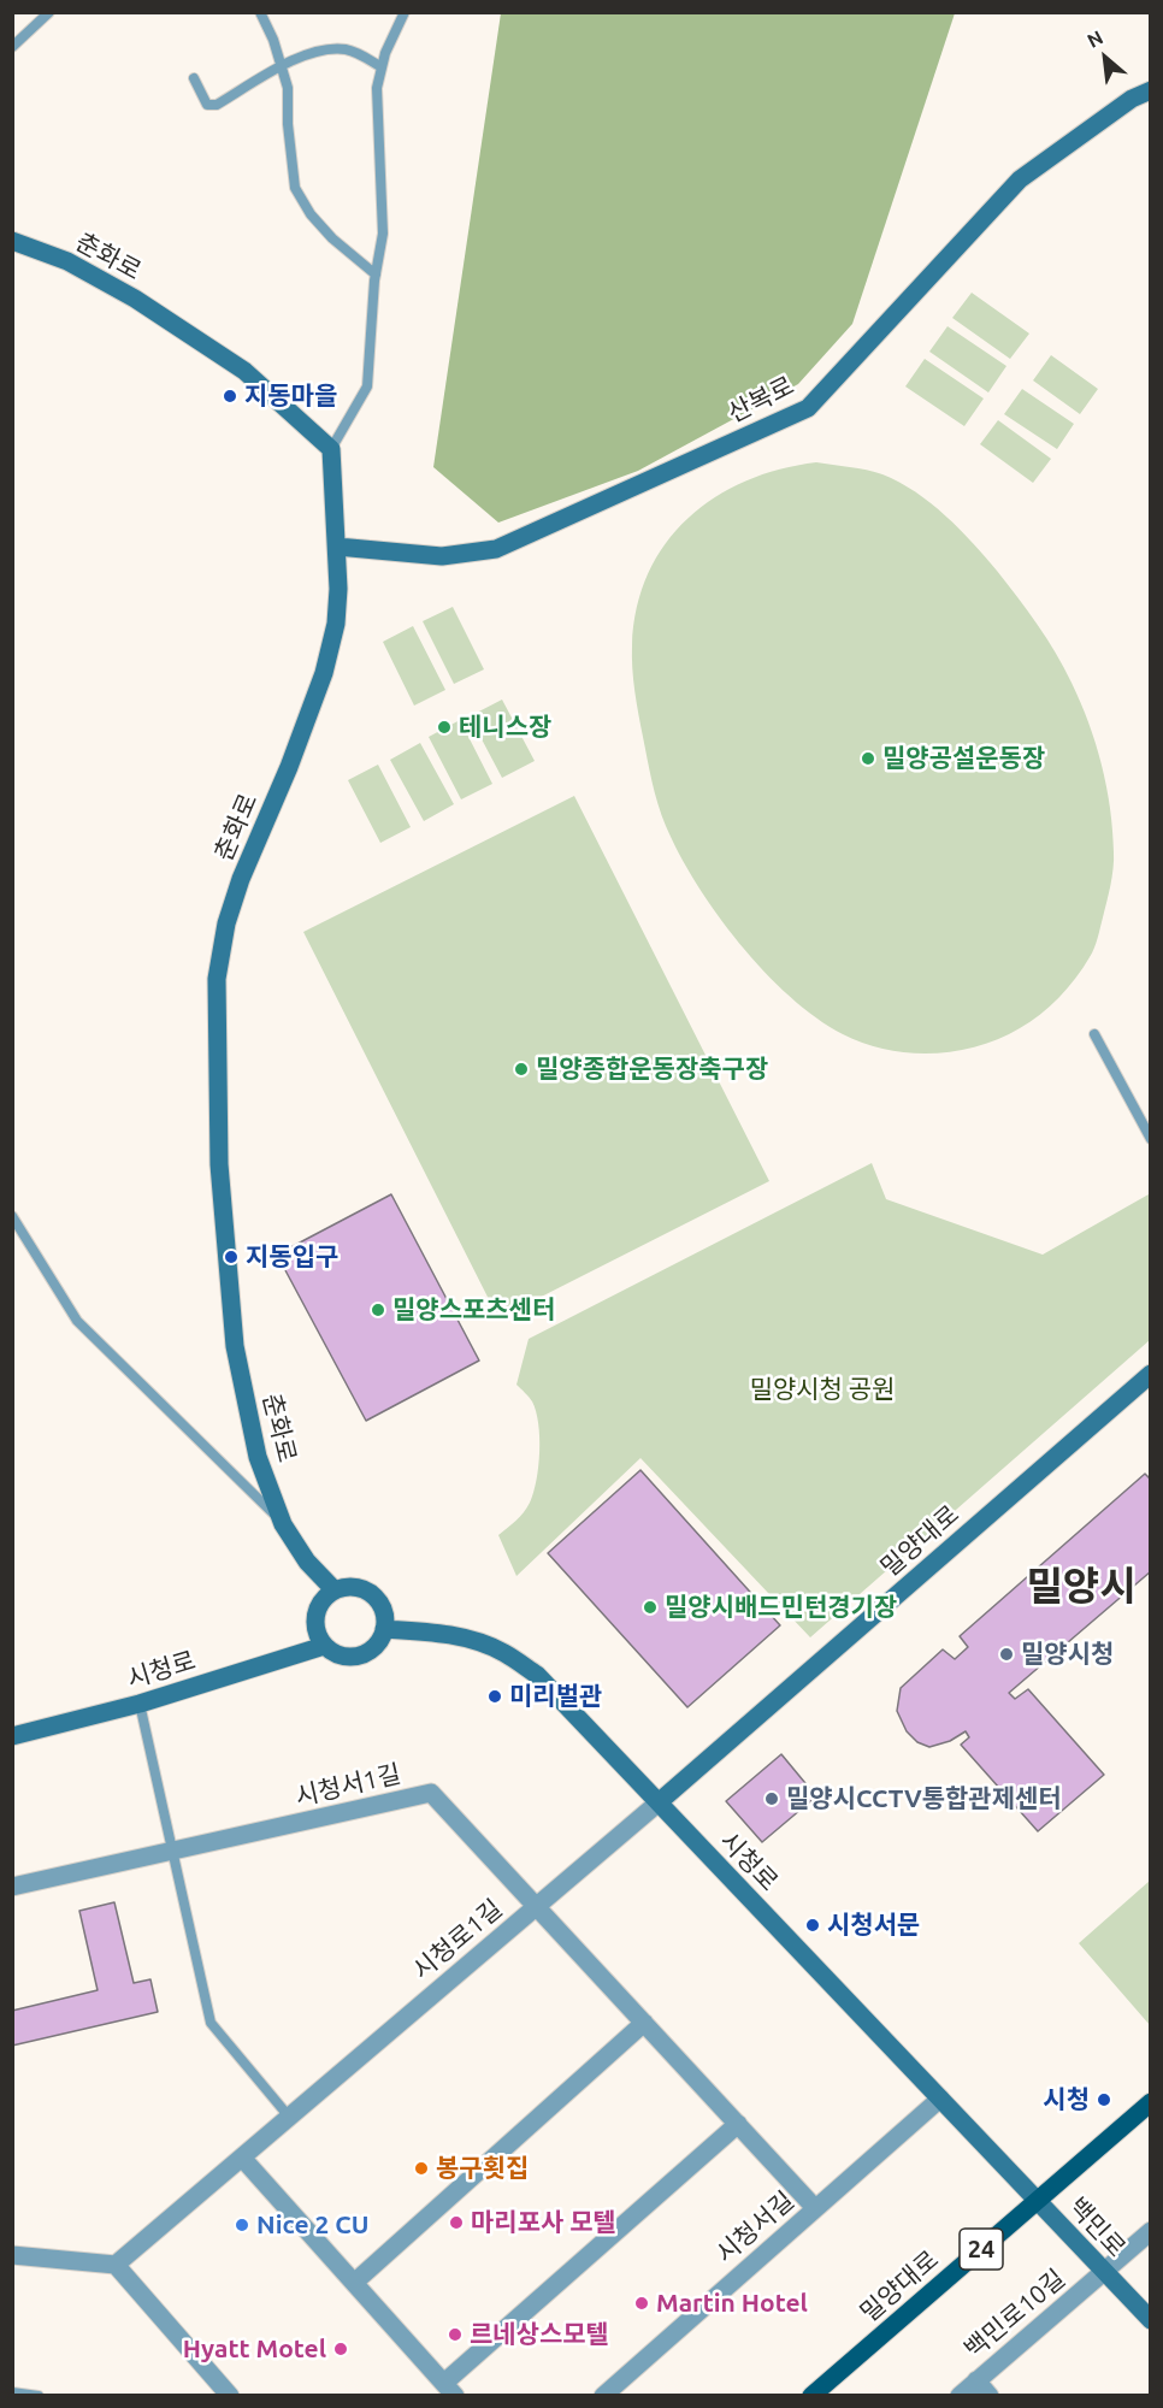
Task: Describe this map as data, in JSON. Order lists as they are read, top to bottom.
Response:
{
  "streets": {
    "main road": ["밀양대로", "24"],
    "street": [
      "춘화로",
      "산복로",
      "시청로",
      "시청서1길",
      "시청로1길",
      "시청서길",
      "백민로",
      "백민로10길"
    ]
  },
  "crossings": [
    ["춘화로", "산복로"],
    ["춘화로", "시청로"],
    ["밀양대로", "시청로"],
    ["밀양대로", "시청로1길"],
    ["밀양대로", "백민로"],
    ["시청로", "시청로1길"],
    ["시청로", "시청서길"],
    ["시청로", "백민로"],
    ["시청서1길", "시청로1길"],
    ["시청서1길", "시청서길"],
    ["백민로", "백민로10길"]
  ],
  "districts": ["밀양시"],
  "parks": ["밀양시청 공원"],
  "places": [
    "지동마을",
    "테니스장",
    "밀양공설운동장",
    "밀양종합운동장축구장",
    "지동입구",
    "밀양스포츠센터",
    "밀양시배드민턴경기장",
    "밀양시청",
    "미리벌관",
    "밀양시CCTV통합관제센터",
    "시청서문",
    "시청",
    "봉구횟집",
    "마리포사 모텔",
    "Nice 2 CU",
    "Martin Hotel",
    "르네상스모텔",
    "Hyatt Motel"
  ],
  "north": "top left"
}
